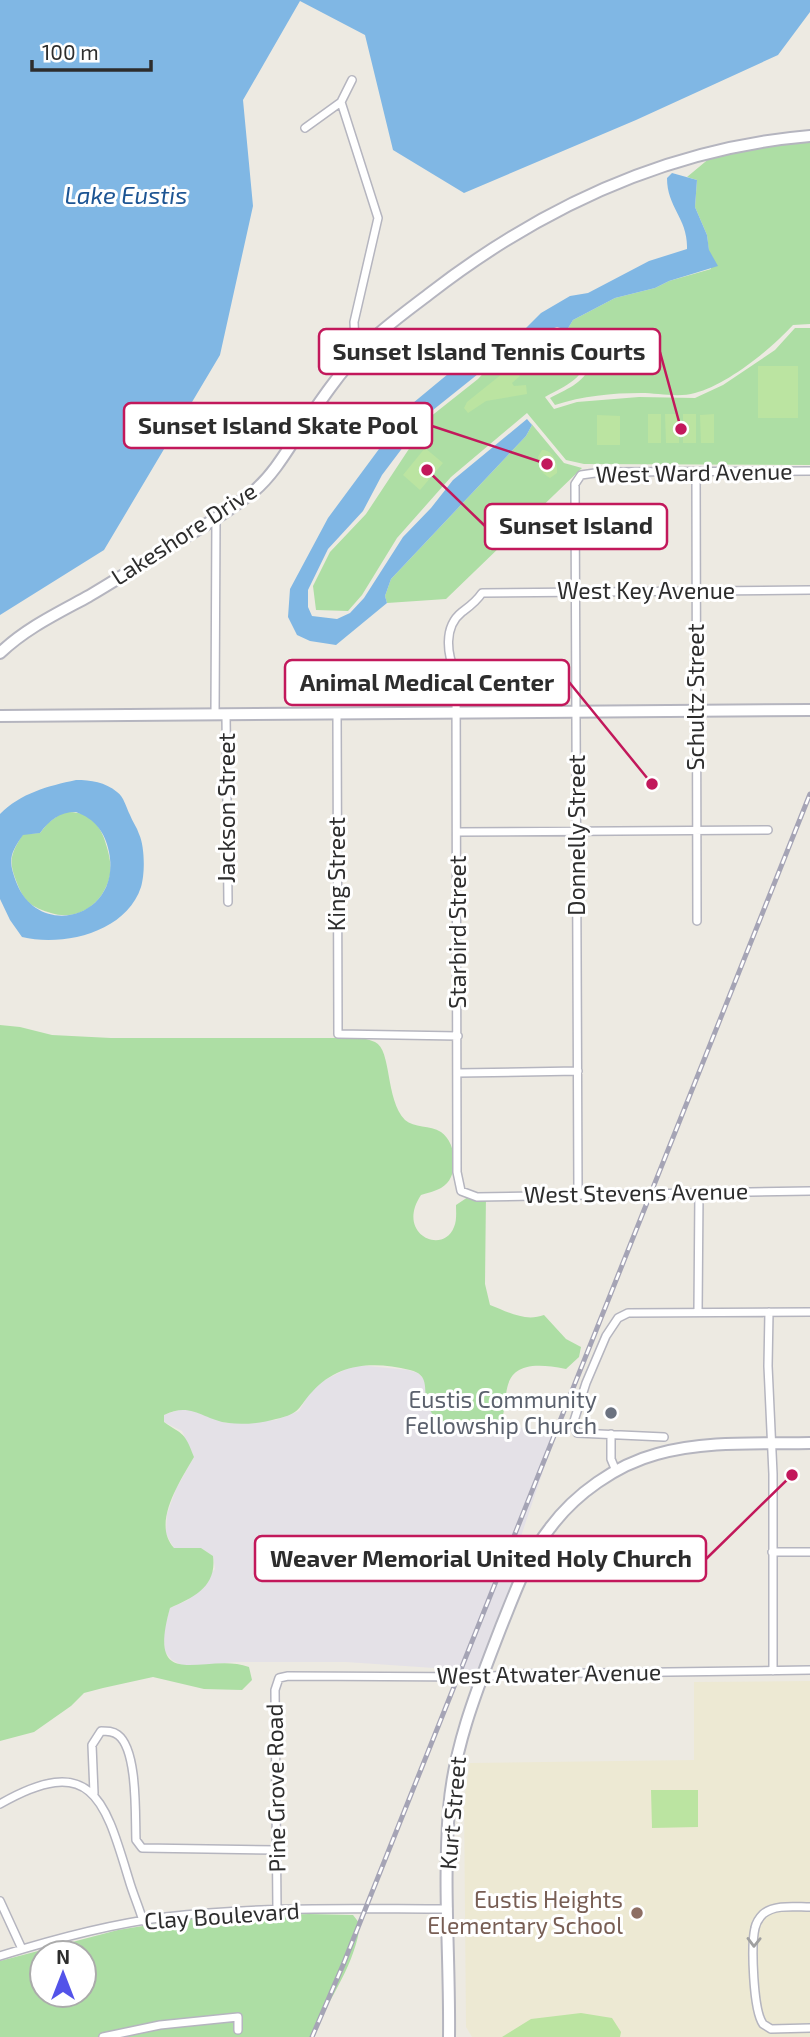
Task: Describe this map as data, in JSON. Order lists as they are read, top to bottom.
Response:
{
  "streets": {
    "street": [
      "West Ward Avenue",
      "Lakeshore Drive",
      "West Key Avenue",
      "Schultz Street",
      "Jackson Street",
      "Donnelly Street",
      "King Street",
      "Starbird Street",
      "West Stevens Avenue",
      "West Atwater Avenue",
      "Pine Grove Road",
      "Kurt Street",
      "Clay Boulevard"
    ]
  },
  "crossings": [
    ["West Ward Avenue", "Schultz Street"],
    ["West Ward Avenue", "Donnelly Street"],
    ["Lakeshore Drive", "Jackson Street"],
    ["West Key Avenue", "Schultz Street"],
    ["West Key Avenue", "Donnelly Street"],
    ["West Key Avenue", "Starbird Street"],
    ["Donnelly Street", "West Stevens Avenue"],
    ["King Street", "Starbird Street"],
    ["Starbird Street", "West Stevens Avenue"],
    ["West Atwater Avenue", "Pine Grove Road"],
    ["West Atwater Avenue", "Kurt Street"],
    ["Pine Grove Road", "Clay Boulevard"],
    ["Kurt Street", "Clay Boulevard"]
  ],
  "water": ["Lake Eustis"],
  "places": [
    "Sunset Island Tennis Courts",
    "Sunset Island Skate Pool",
    "Sunset Island",
    "Animal Medical Center",
    "Eustis Community Fellowship Church",
    "Weaver Memorial United Holy Church",
    "Eustis Heights Elementary School"
  ],
  "scale_bar": "100 m",
  "north": "top"
}
